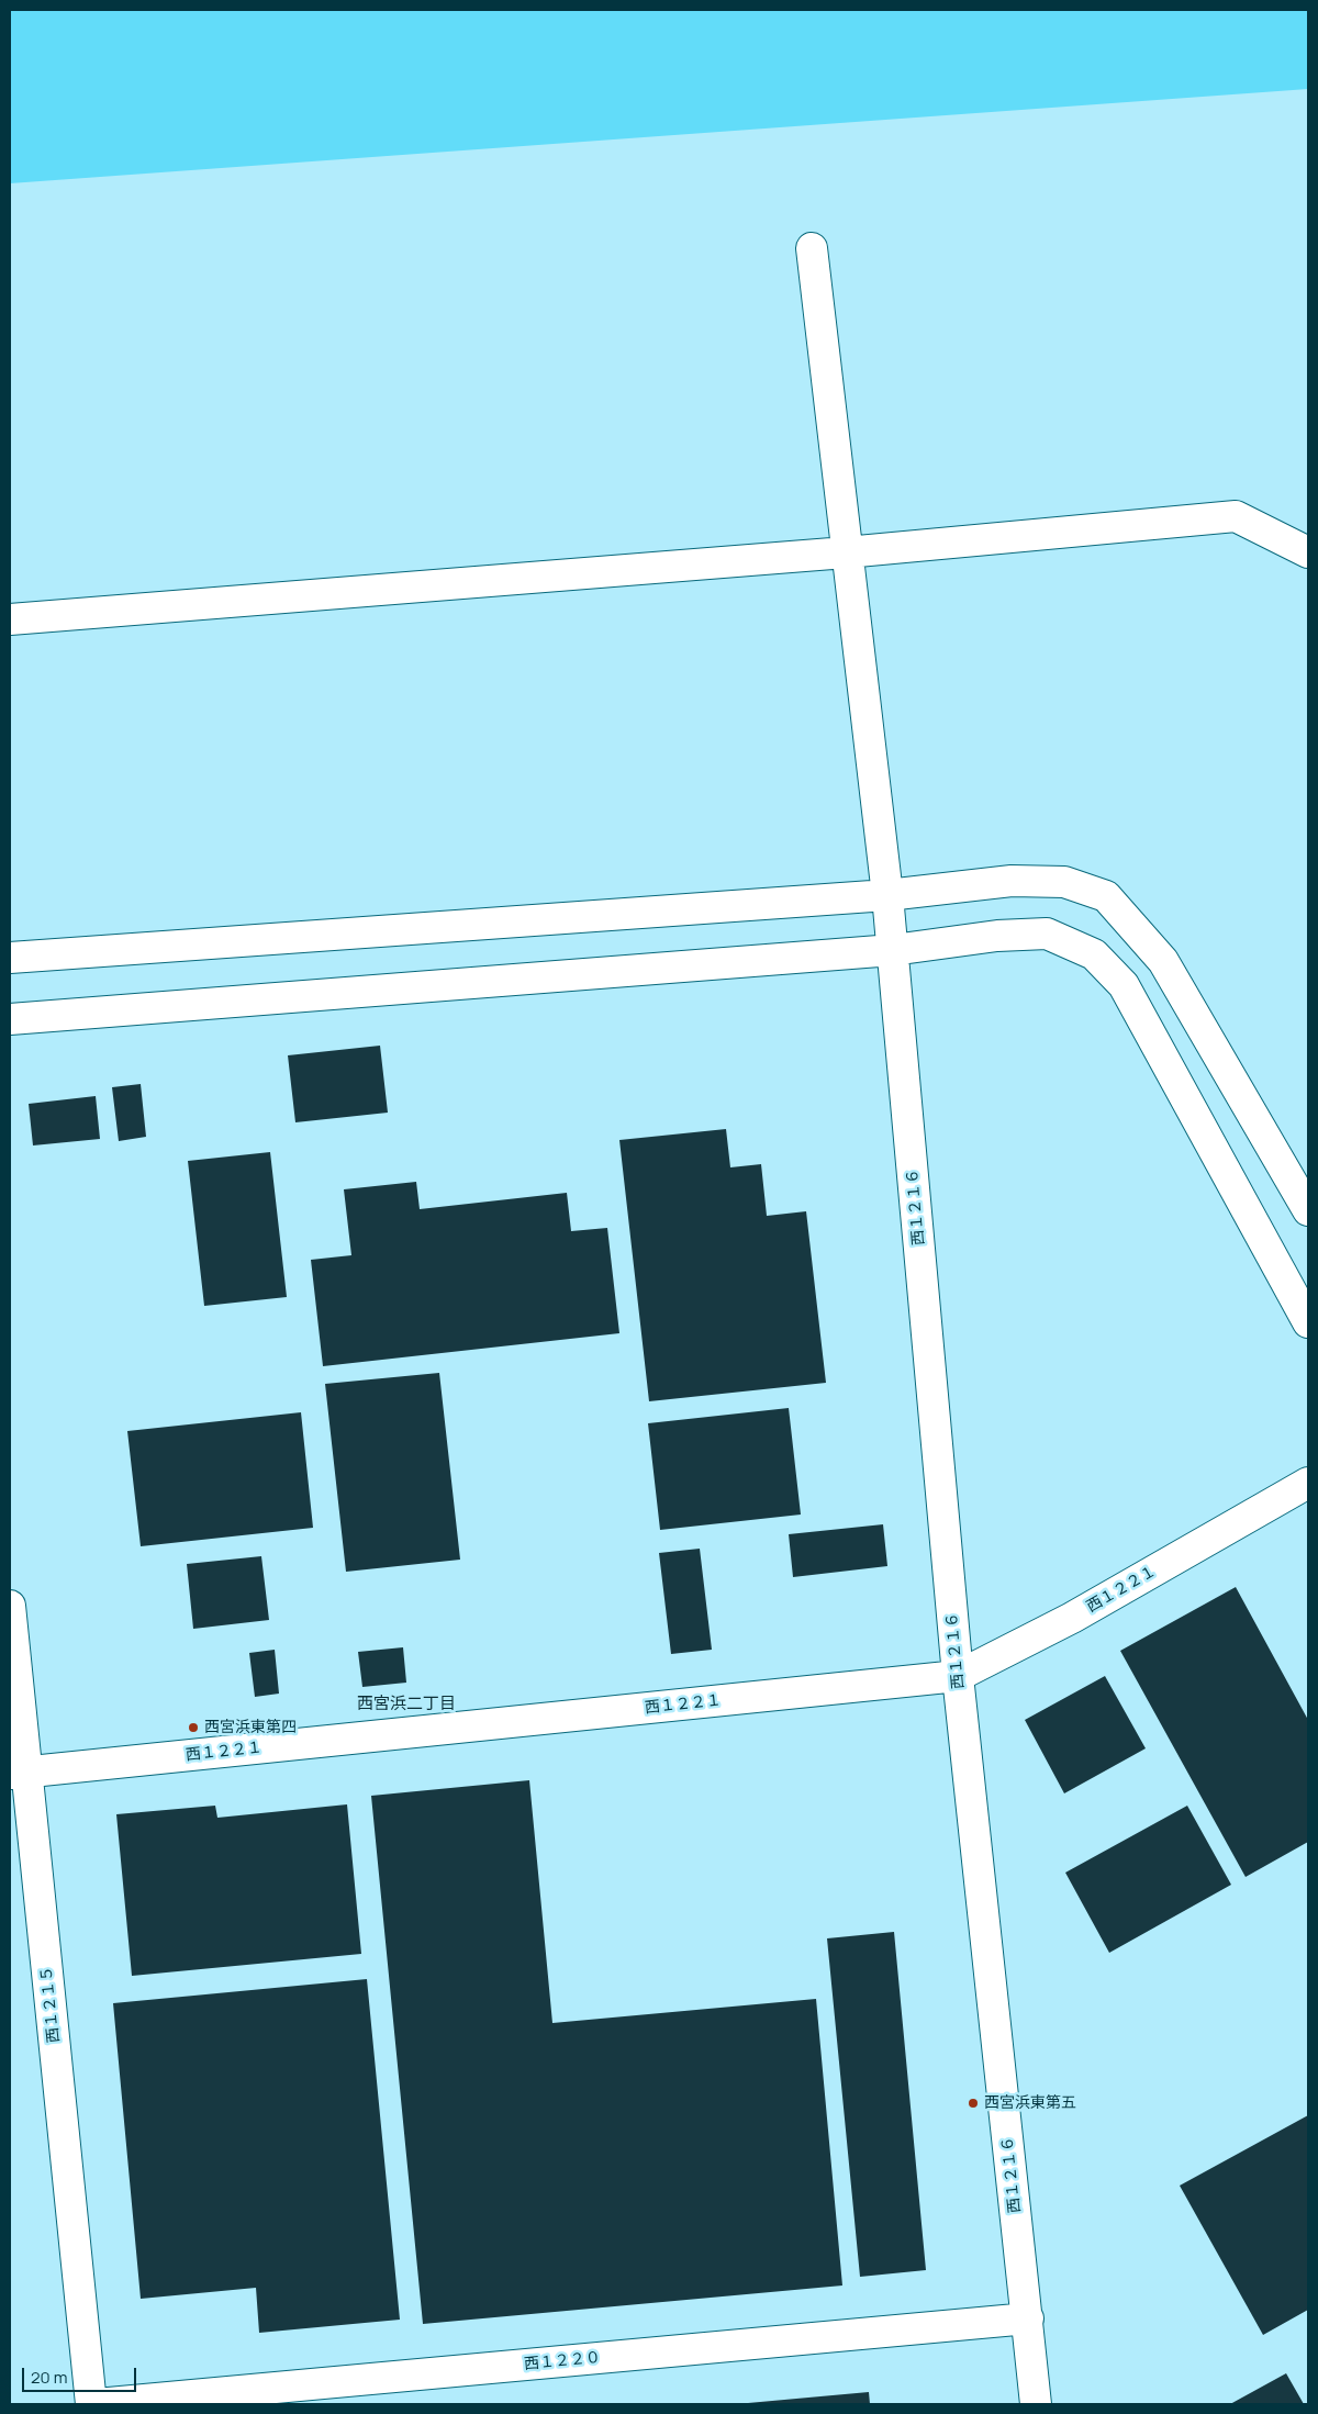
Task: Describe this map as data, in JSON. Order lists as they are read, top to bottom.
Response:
{
  "streets": {
    "street": [
      "西１２１６",
      "西１２２１",
      "西１２１５",
      "西１２２０"
    ]
  },
  "crossings": [
    ["西１２１６", "西１２２１"],
    ["西１２１６", "西１２２０"],
    ["西１２２１", "西１２１５"]
  ],
  "districts": ["西宮浜二丁目"],
  "places": ["西宮浜東第四", "西宮浜東第五"],
  "scale_bar": "20 m"
}
